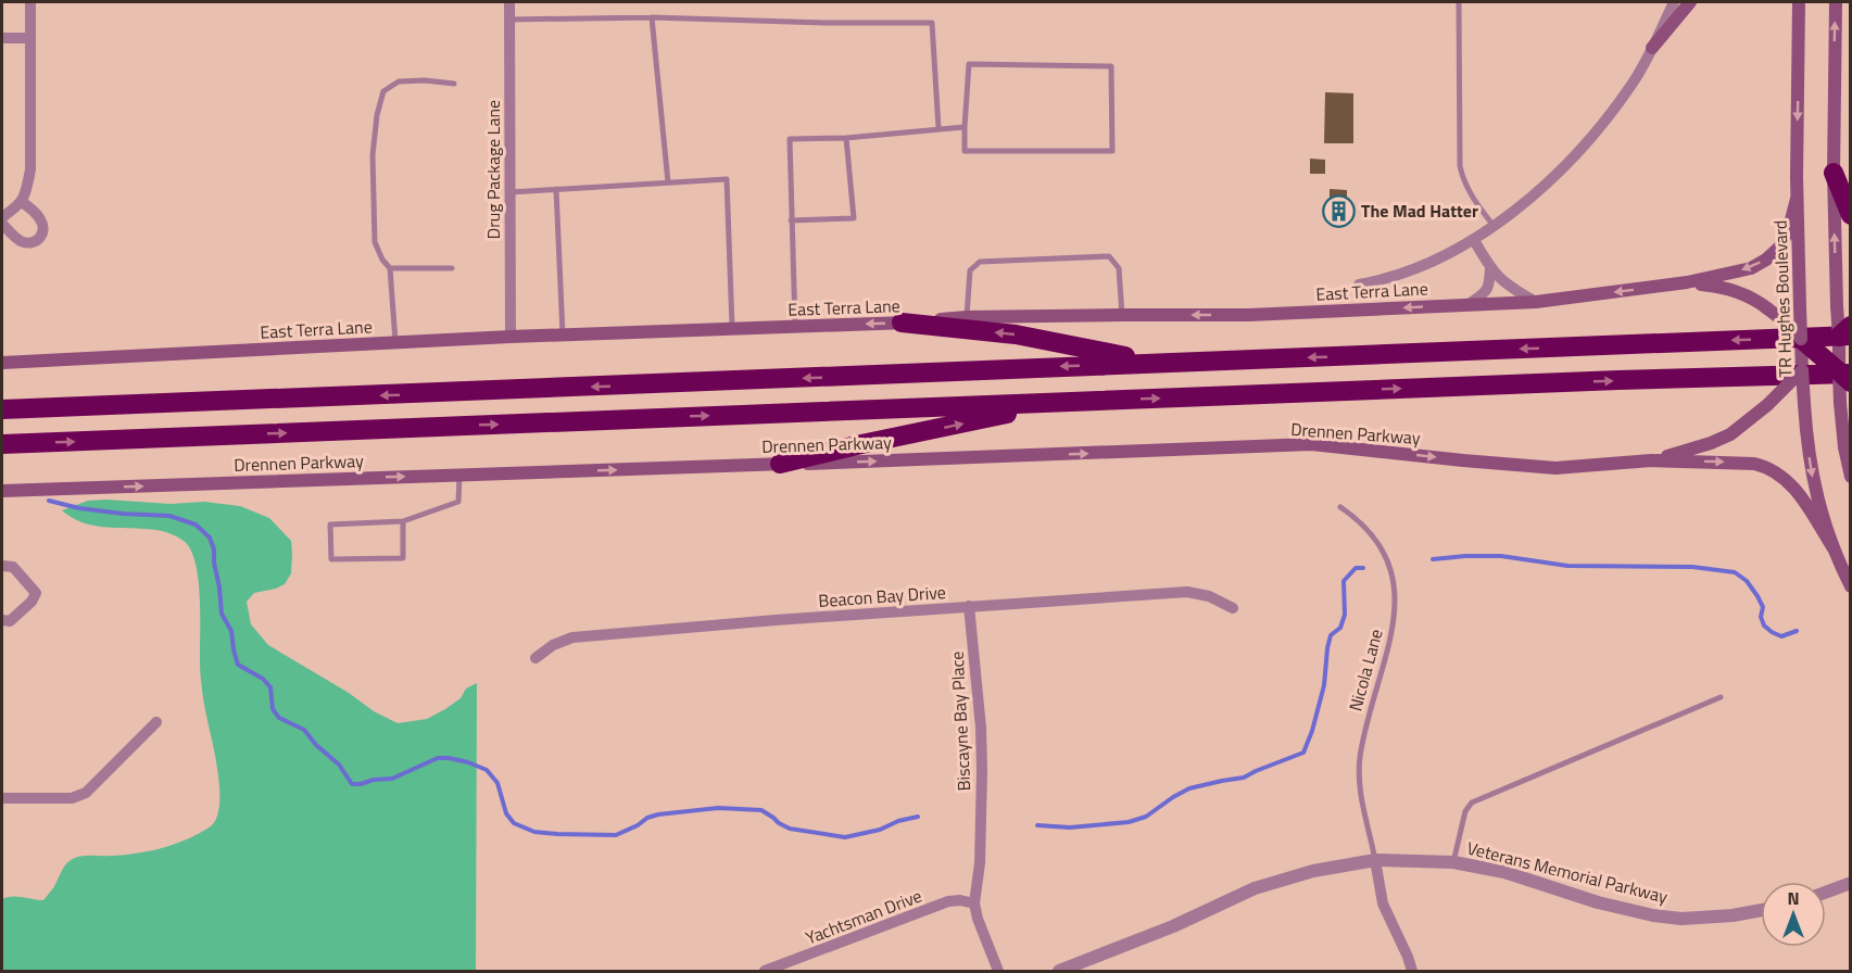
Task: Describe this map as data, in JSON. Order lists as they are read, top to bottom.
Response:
{
  "streets": {
    "main road": ["East Terra Lane", "TR Hughes Boulevard", "Drennen Parkway"],
    "street": [
      "Drug Package Lane",
      "Beacon Bay Drive",
      "Biscayne Bay Place",
      "Veterans Memorial Parkway",
      "Yachtsman Drive"
    ],
    "lane": ["Nicola Lane"]
  },
  "crossings": [
    ["Drug Package Lane", "East Terra Lane"],
    ["Beacon Bay Drive", "Biscayne Bay Place"],
    ["Nicola Lane", "Veterans Memorial Parkway"],
    ["Biscayne Bay Place", "Yachtsman Drive"]
  ],
  "one_way": ["East Terra Lane", "Drennen Parkway"],
  "places": {
    "building": ["The Mad Hatter"]
  },
  "north": "top"
}
